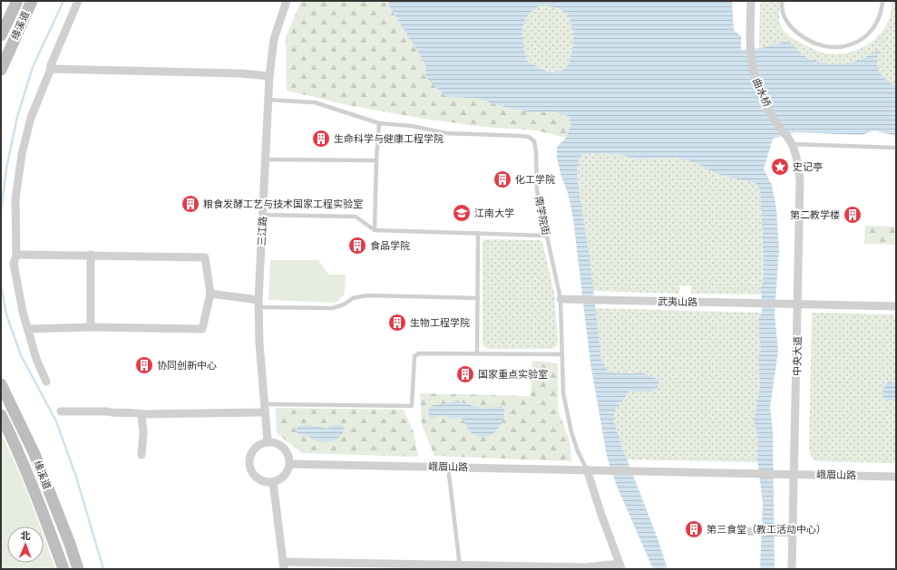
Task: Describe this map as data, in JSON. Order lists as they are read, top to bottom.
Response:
{
  "streets": {
    "main road": ["缘溪道"],
    "street": [
      "曲水桥",
      "三江路",
      "武夷山路",
      "中央大道",
      "峨眉山路"
    ],
    "lane": ["南学院街"]
  },
  "crossings": [
    ["曲水桥", "中央大道"],
    ["南学院街", "三江路"],
    ["南学院街", "武夷山路"],
    ["南学院街", "峨眉山路"],
    ["三江路", "峨眉山路"],
    ["武夷山路", "中央大道"],
    ["中央大道", "峨眉山路"]
  ],
  "places": {
    "building": [
      "生命科学与健康工程学院",
      "化工学院",
      "粮食发酵工艺与技术国家工程实验室",
      "第二教学楼",
      "食品学院",
      "生物工程学院",
      "协同创新中心",
      "国家重点实验室",
      "第三食堂（教工活动中心）"
    ],
    "place": ["史记亭"],
    "school or university": ["江南大学"]
  },
  "north": "top"
}
